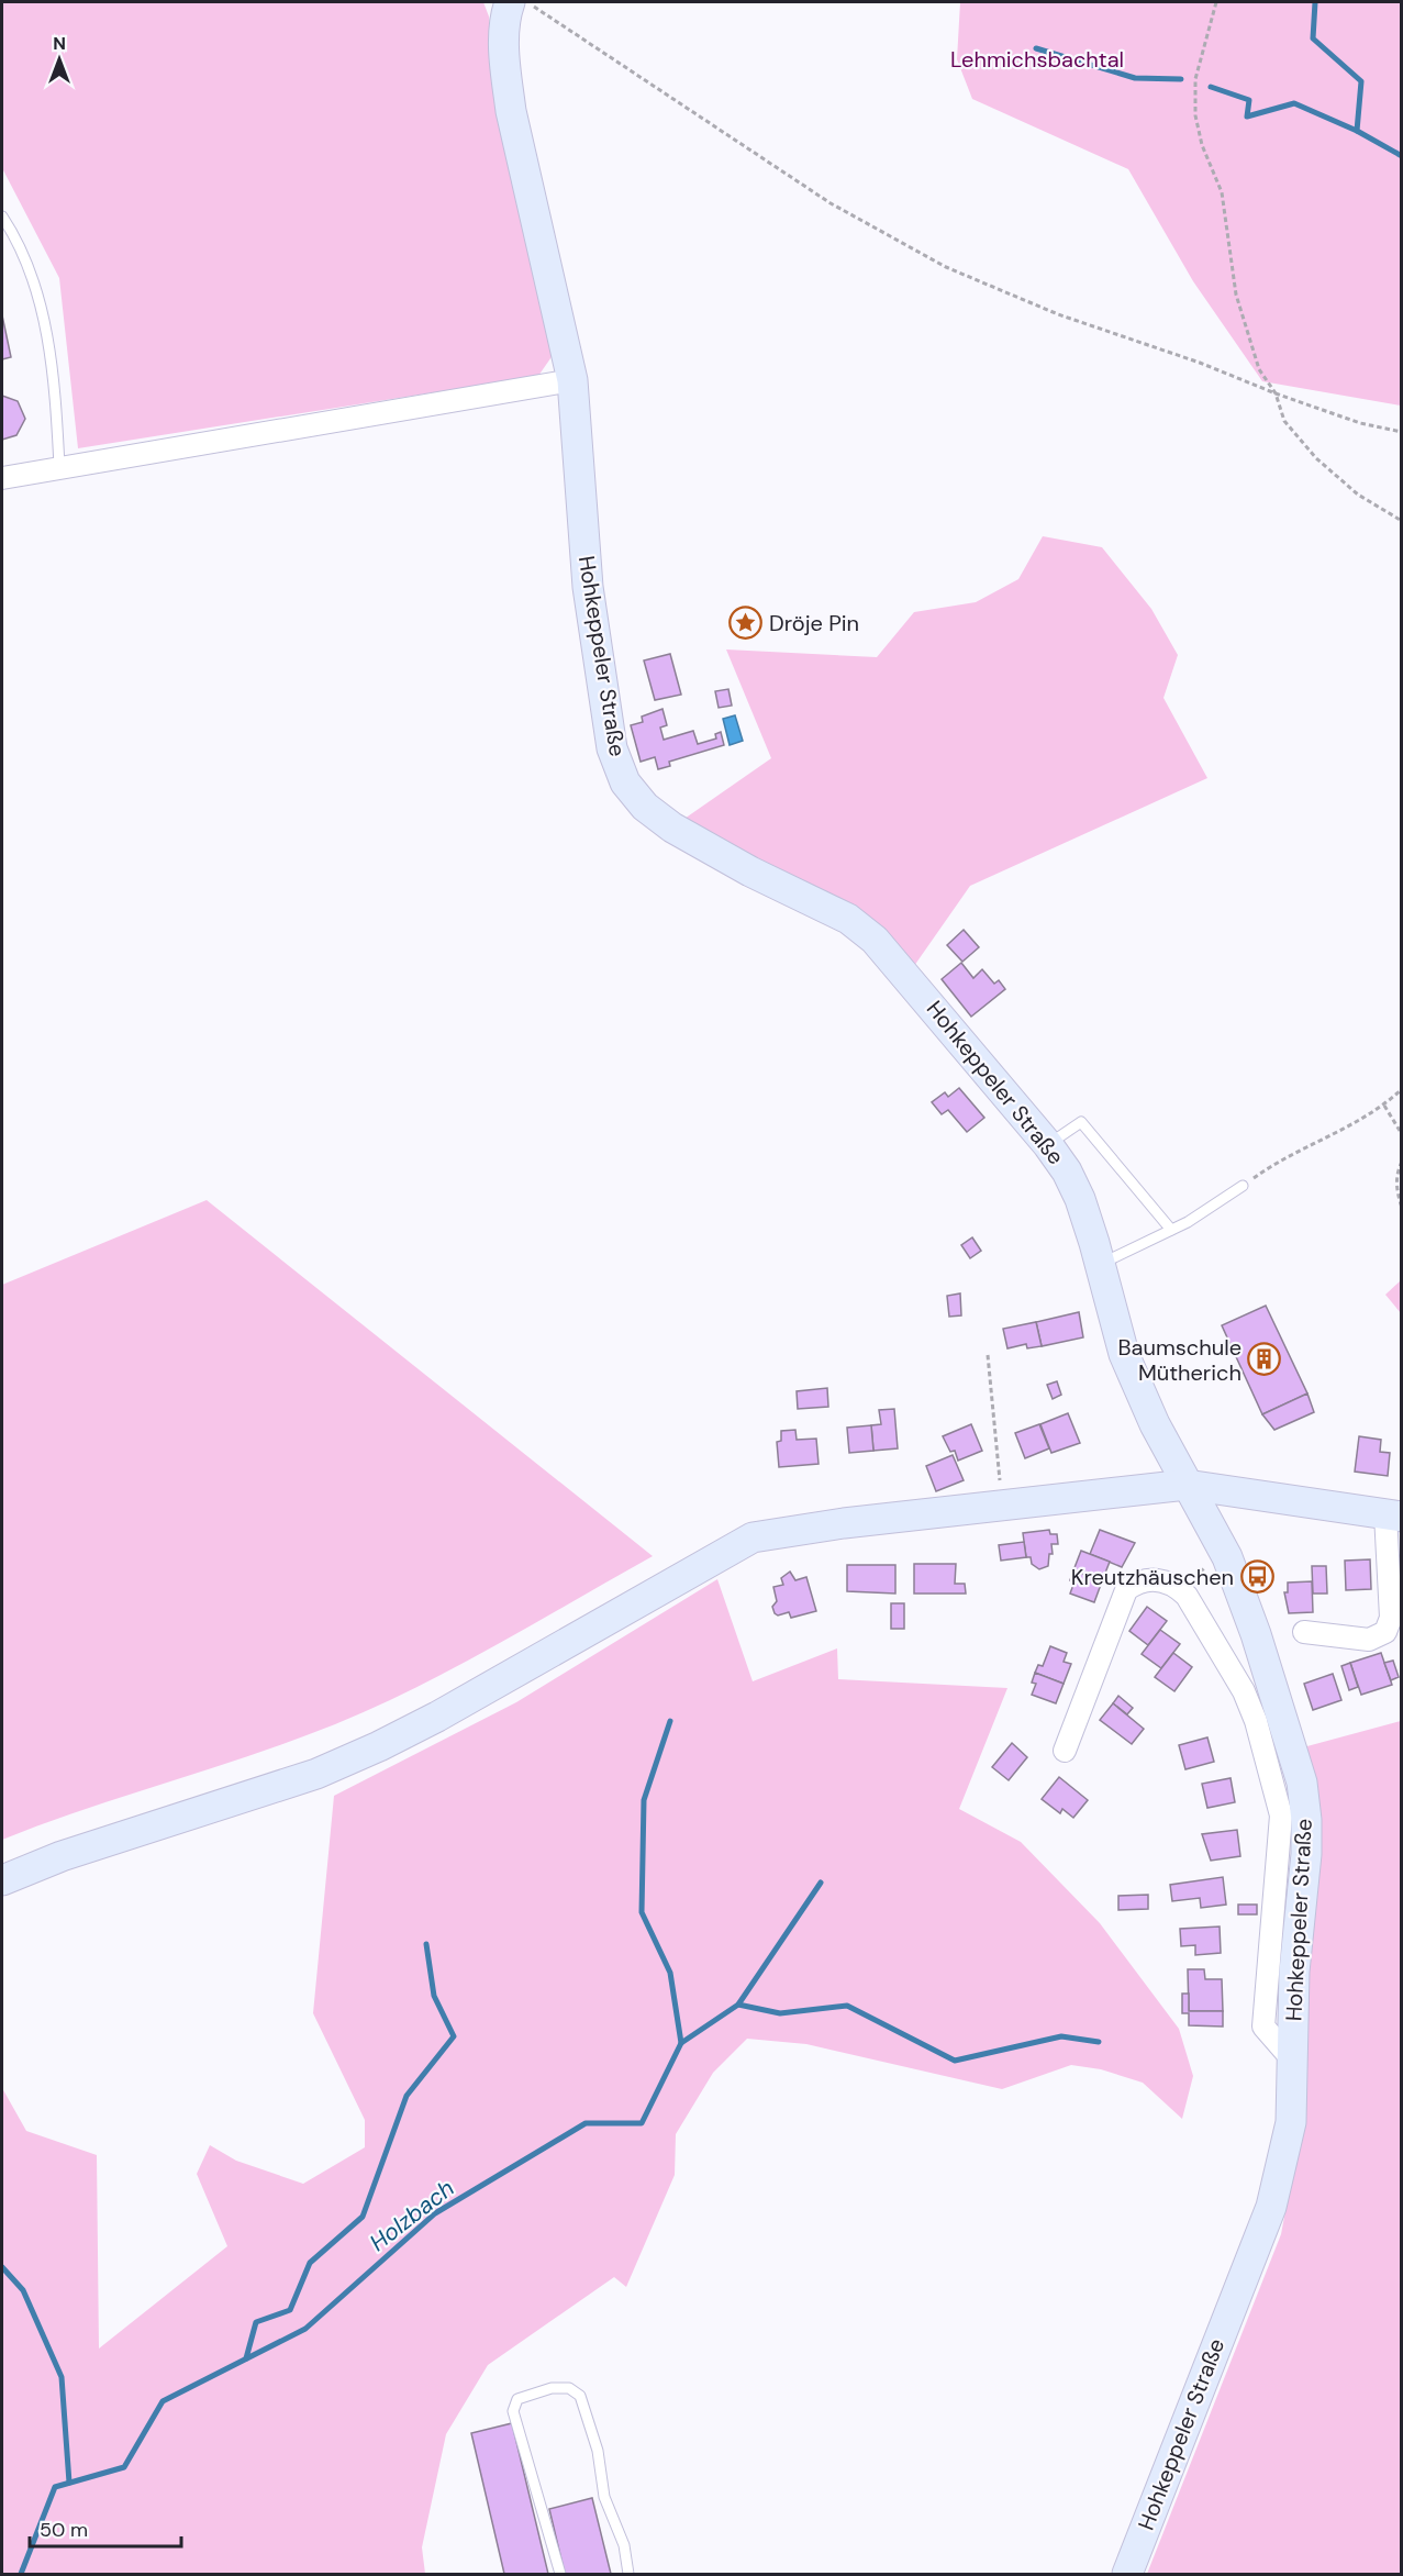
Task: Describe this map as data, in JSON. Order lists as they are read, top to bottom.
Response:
{
  "streets": {
    "street": ["Hohkeppeler Straße"]
  },
  "water": ["Holzbach"],
  "parks": ["Lehmichsbachtal"],
  "places": {
    "place": ["Dröje Pin"],
    "building": ["Baumschule Mütherich"],
    "bus stop": ["Kreutzhäuschen"]
  },
  "scale_bar": "50 m",
  "north": "top"
}
